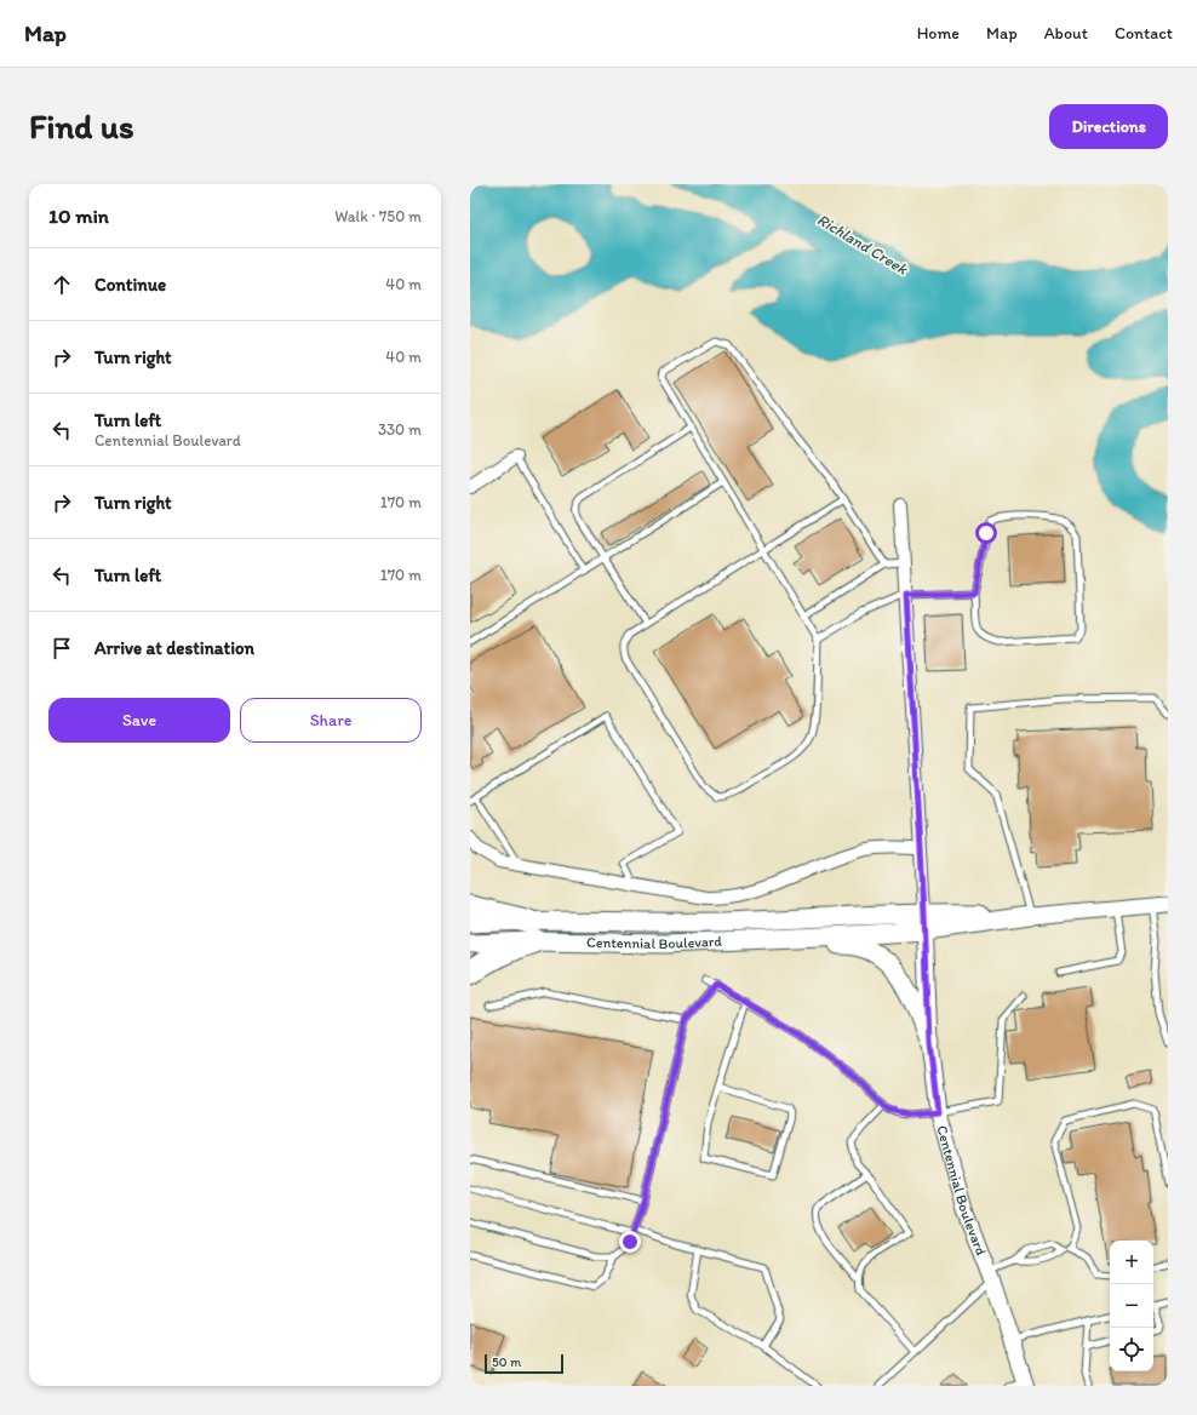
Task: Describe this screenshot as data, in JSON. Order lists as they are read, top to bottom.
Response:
{
  "streets": {
    "main road": ["Centennial Boulevard"]
  },
  "water": ["Richland Creek"],
  "scale_bar": "50 m",
  "page": {
    "header": "Map",
    "nav": [
      "Home",
      "Map",
      "About",
      "Contact"
    ],
    "buttons": [
      "Directions",
      ["Save", "Share"]
    ],
    "title": "Find us",
    "heading": ["10 min", "Walk · 750 m"],
    "list": [
      ["Continue", "40 m"],
      ["Turn right", "40 m"],
      ["Turn left", "Centennial Boulevard", "330 m"],
      ["Turn right", "170 m"],
      ["Turn left", "170 m"],
      "Arrive at destination"
    ],
    "map_buttons": ["+", "−"],
    "scale": "50 m"
  }
}
